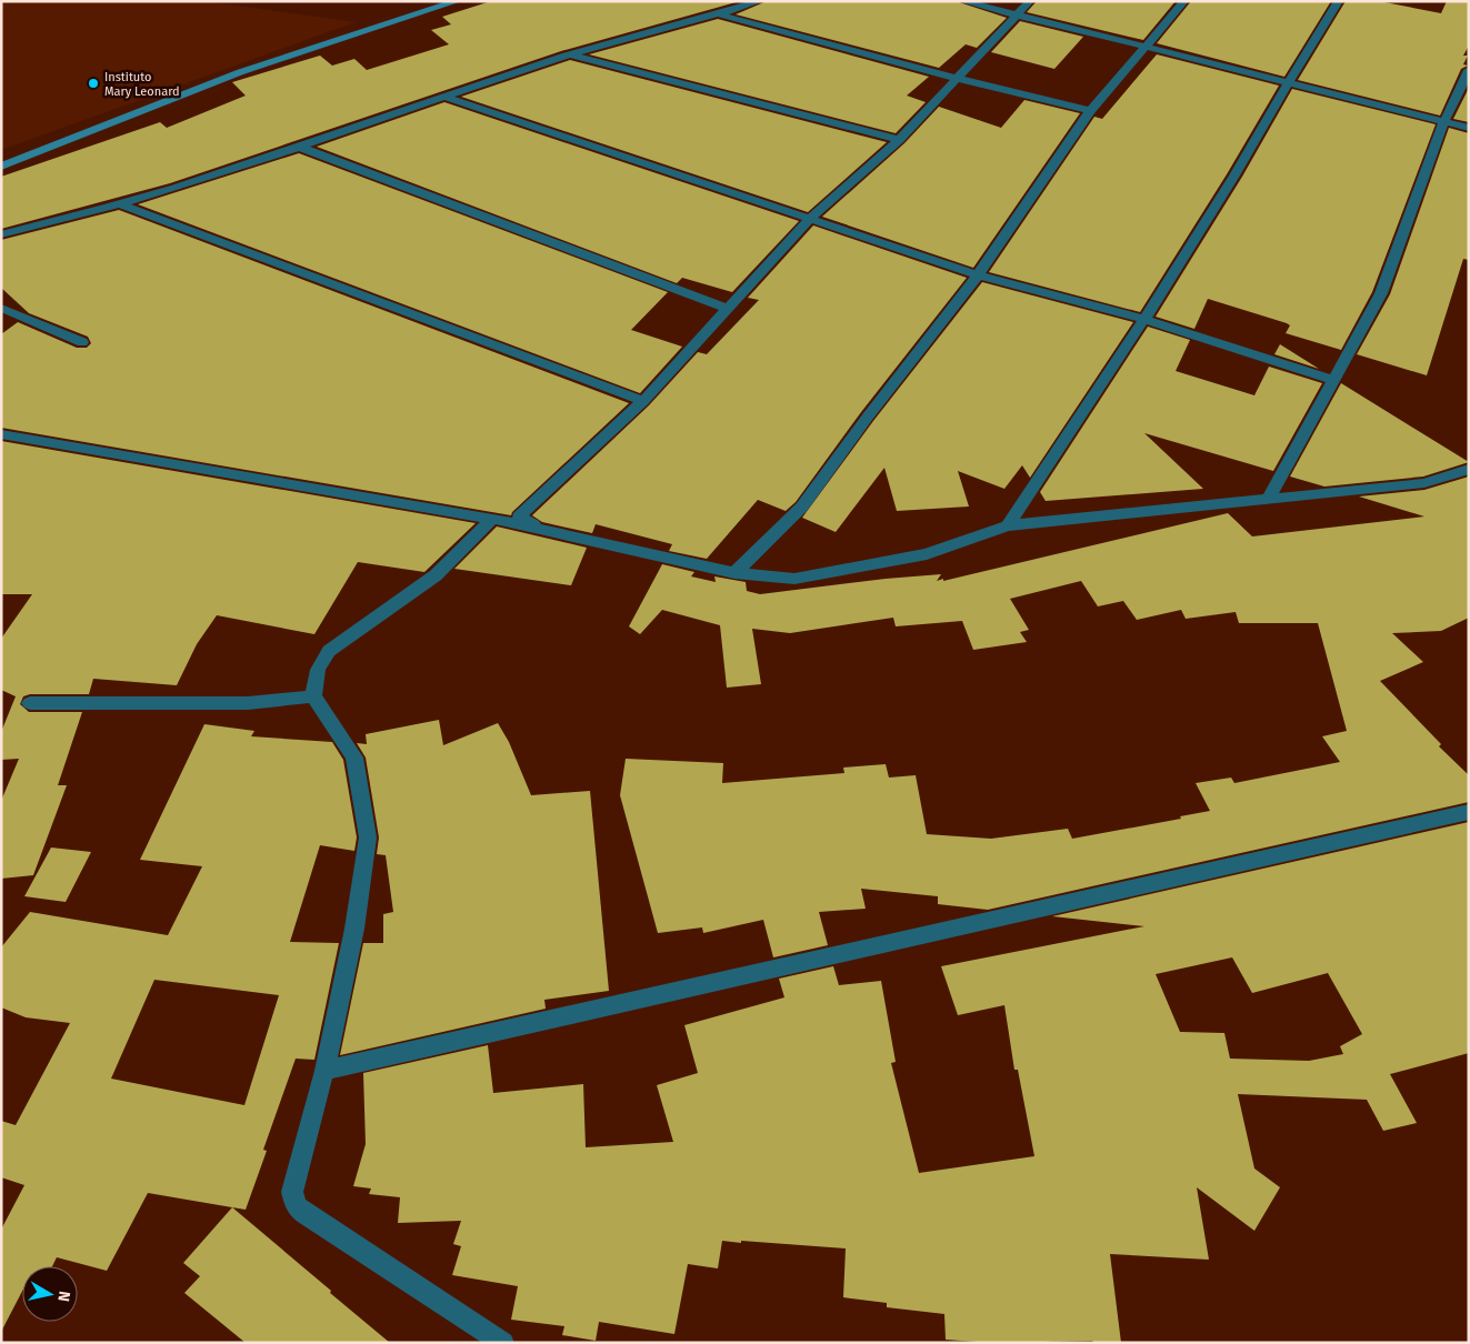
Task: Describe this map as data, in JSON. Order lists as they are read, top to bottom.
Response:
{
  "places": ["Instituto Mary Leonard"],
  "north": "right"
}
